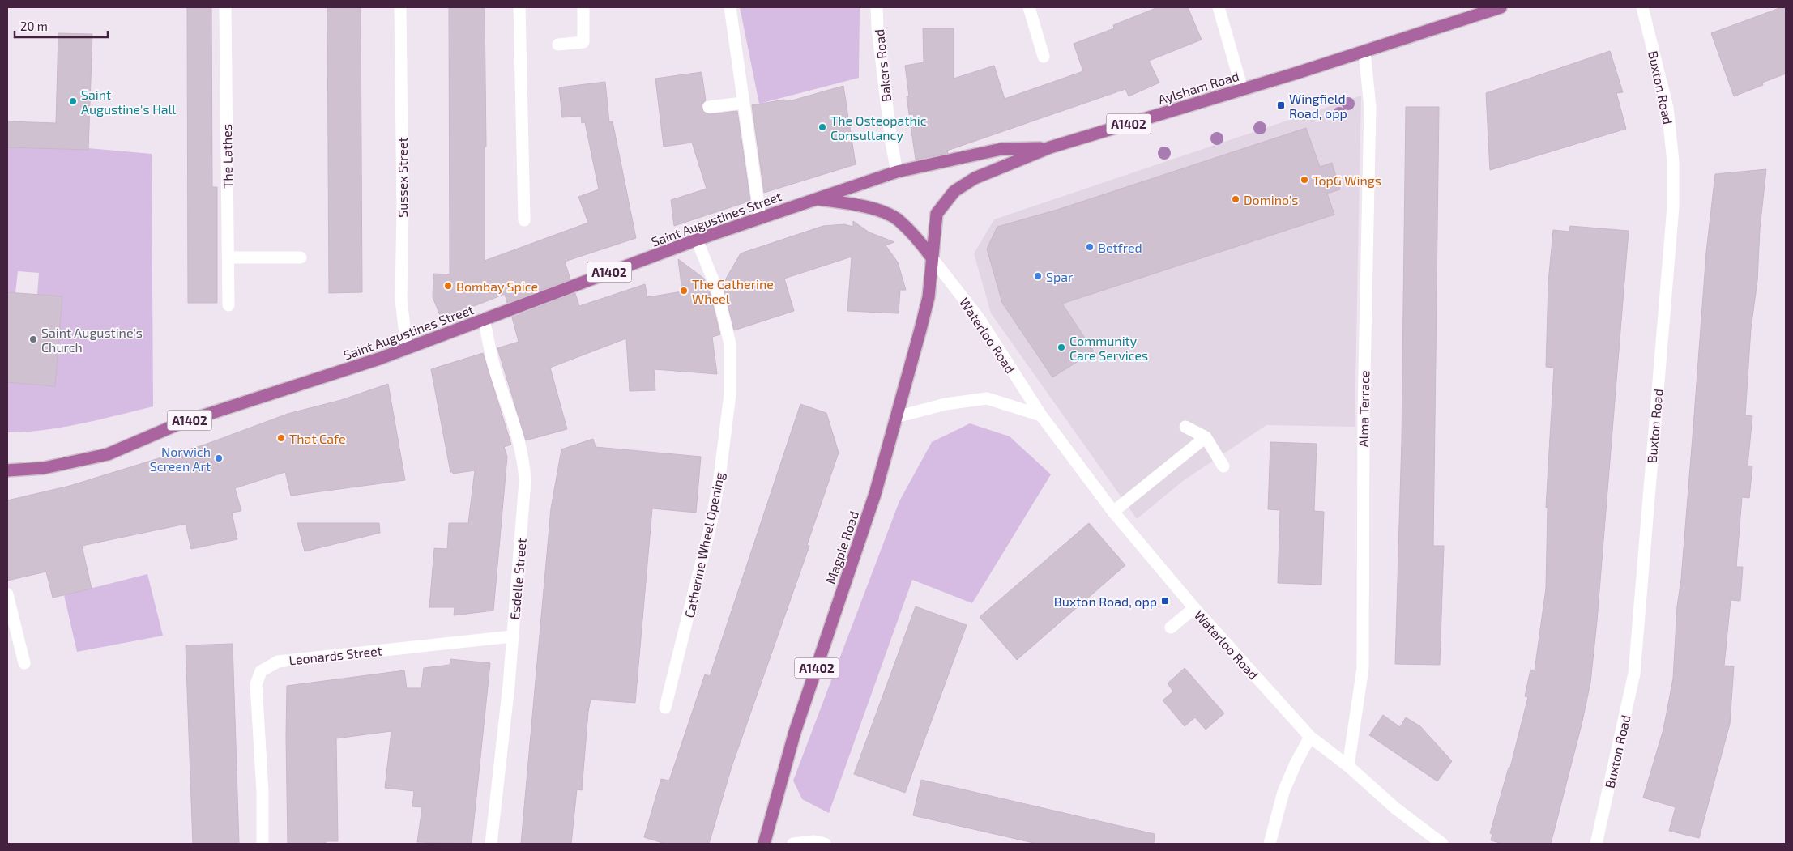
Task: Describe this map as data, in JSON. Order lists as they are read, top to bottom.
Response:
{
  "streets": {
    "main road": [
      "Aylsham Road",
      "A1402",
      "Saint Augustines Street",
      "Magpie Road"
    ],
    "street": [
      "Bakers Road",
      "Buxton Road",
      "The Lathes",
      "Sussex Street",
      "Waterloo Road",
      "Alma Terrace",
      "Catherine Wheel Opening",
      "Esdelle Street",
      "Leonards Street"
    ]
  },
  "crossings": [
    ["Bakers Road", "Saint Augustines Street"],
    ["Aylsham Road", "Saint Augustines Street"],
    ["Aylsham Road", "Waterloo Road"],
    ["Aylsham Road", "Alma Terrace"],
    ["Aylsham Road", "Magpie Road"],
    ["Sussex Street", "Saint Augustines Street"],
    ["Saint Augustines Street", "Waterloo Road"],
    ["Saint Augustines Street", "Catherine Wheel Opening"],
    ["Saint Augustines Street", "Magpie Road"],
    ["Saint Augustines Street", "Esdelle Street"],
    ["Waterloo Road", "Alma Terrace"],
    ["Waterloo Road", "Magpie Road"],
    ["Esdelle Street", "Leonards Street"]
  ],
  "places": {
    "other": [
      "Saint Augustine's Hall",
      "The Osteopathic Consultancy",
      "TopG Wings",
      "Domino's",
      "Betfred",
      "Spar",
      "Bombay Spice",
      "The Catherine Wheel",
      "Saint Augustine's Church",
      "Community Care Services",
      "That Cafe",
      "Norwich Screen Art"
    ],
    "transit": ["Wingfield Road, opp", "Buxton Road, opp"]
  },
  "scale_bar": "20 m"
}
